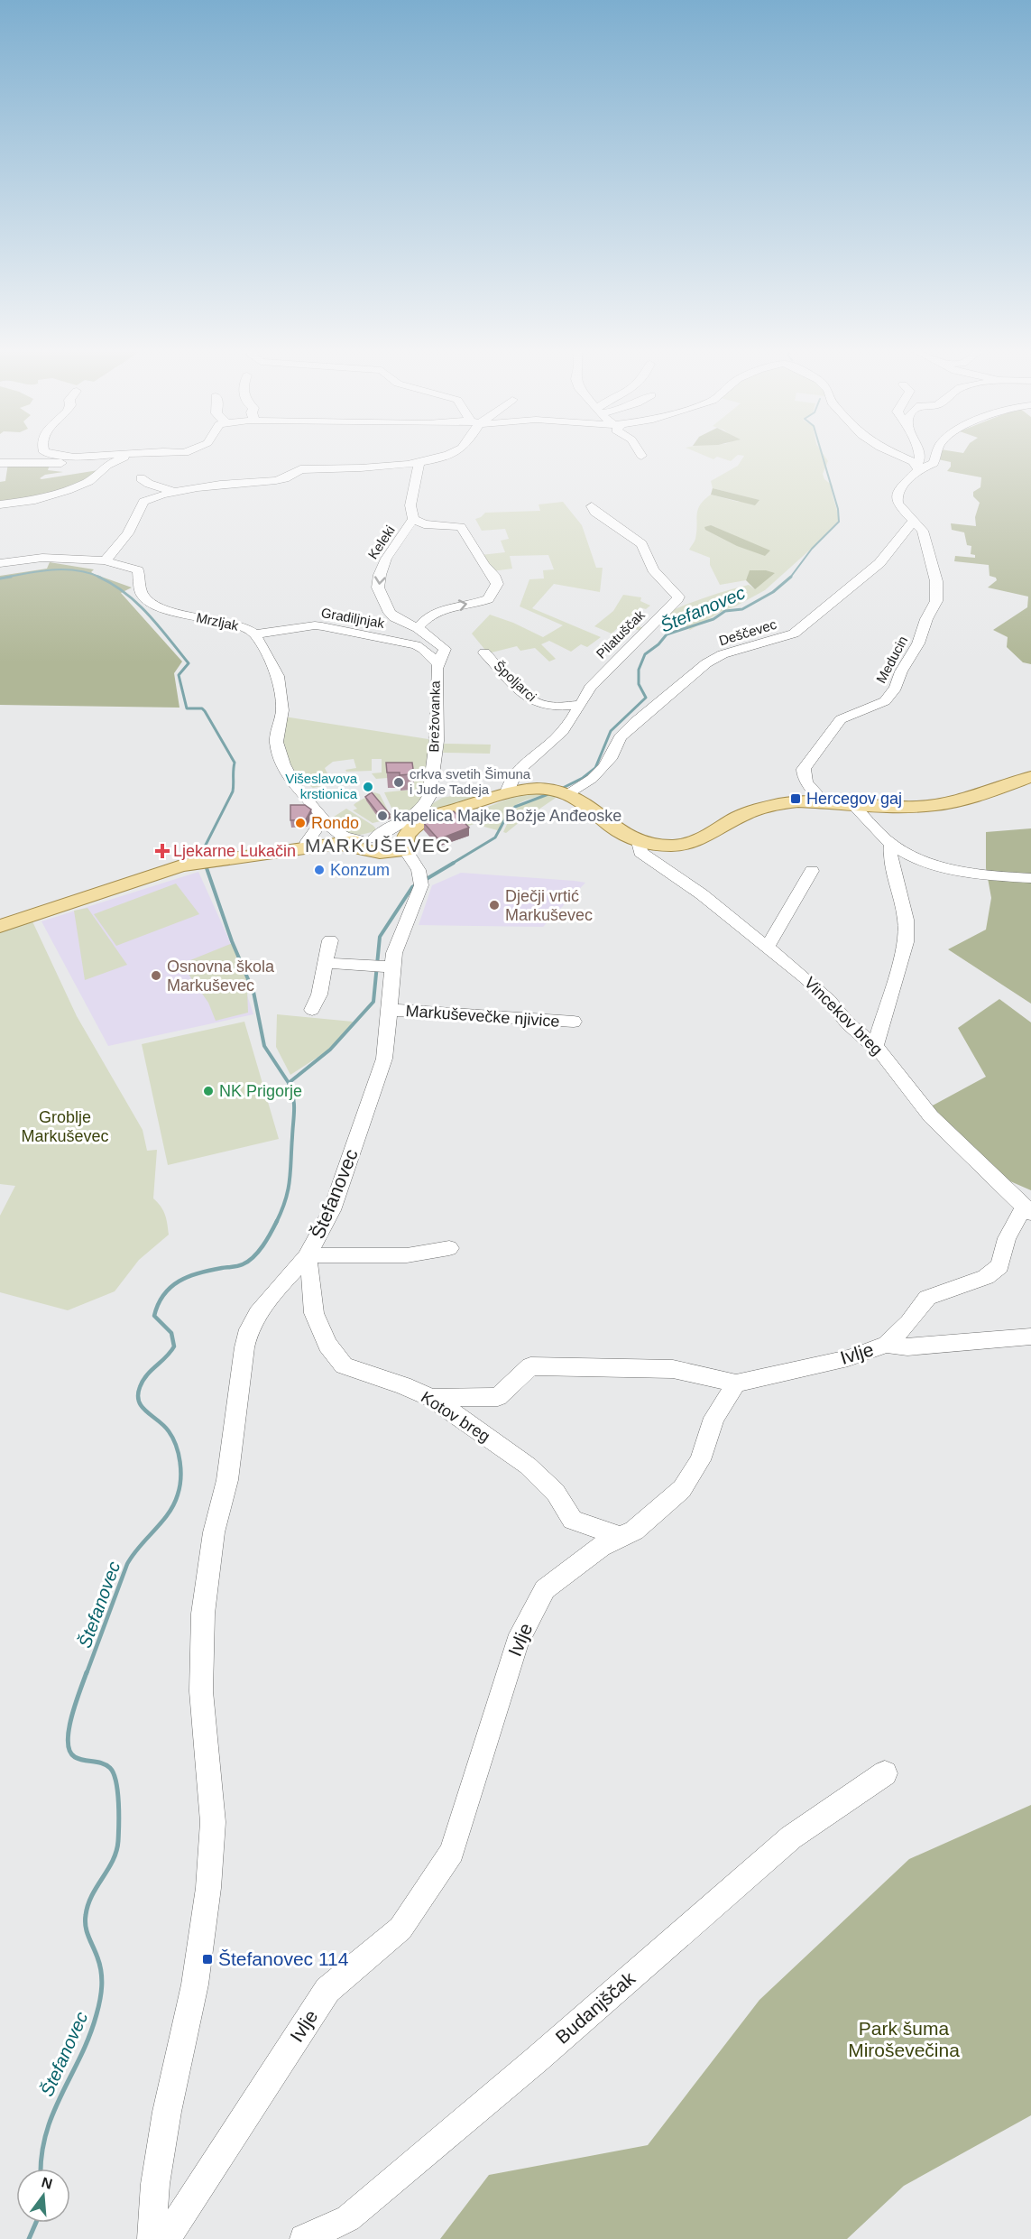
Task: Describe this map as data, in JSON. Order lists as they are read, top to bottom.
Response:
{
  "streets": {
    "street": [
      "Keleki",
      "Gradiljnjak",
      "Mrzljak",
      "Deščevec",
      "Pilatuščak",
      "Meducin",
      "Špoljarci",
      "Brežovanka",
      "Markuševečke njivice",
      "Vincekov breg",
      "Štefanovec",
      "Ivlje",
      "Kotov breg",
      "Budanjščak"
    ]
  },
  "crossings": [
    ["Keleki", "Brežovanka"],
    ["Gradiljnjak", "Mrzljak"],
    ["Gradiljnjak", "Brežovanka"],
    ["Mrzljak", "Brežovanka"],
    ["Deščevec", "Meducin"],
    ["Pilatuščak", "Špoljarci"],
    ["Markuševečke njivice", "Štefanovec"],
    ["Vincekov breg", "Ivlje"],
    ["Štefanovec", "Kotov breg"],
    ["Ivlje", "Kotov breg"]
  ],
  "districts": ["MARKUŠEVEC"],
  "water": ["Štefanovec"],
  "parks": ["Groblje Markuševec", "Park šuma Miroševečina"],
  "places": {
    "other": [
      "crkva svetih Šimuna i Jude Tadeja",
      "Višeslavova krstionica",
      "kapelica Majke Božje Anđeoske",
      "Rondo",
      "Konzum",
      "Dječji vrtić Markuševec",
      "Osnovna škola Markuševec",
      "NK Prigorje"
    ],
    "transit": ["Hercegov gaj", "Štefanovec 114"],
    "health": ["Ljekarne Lukačin"]
  },
  "north": "top"
}
